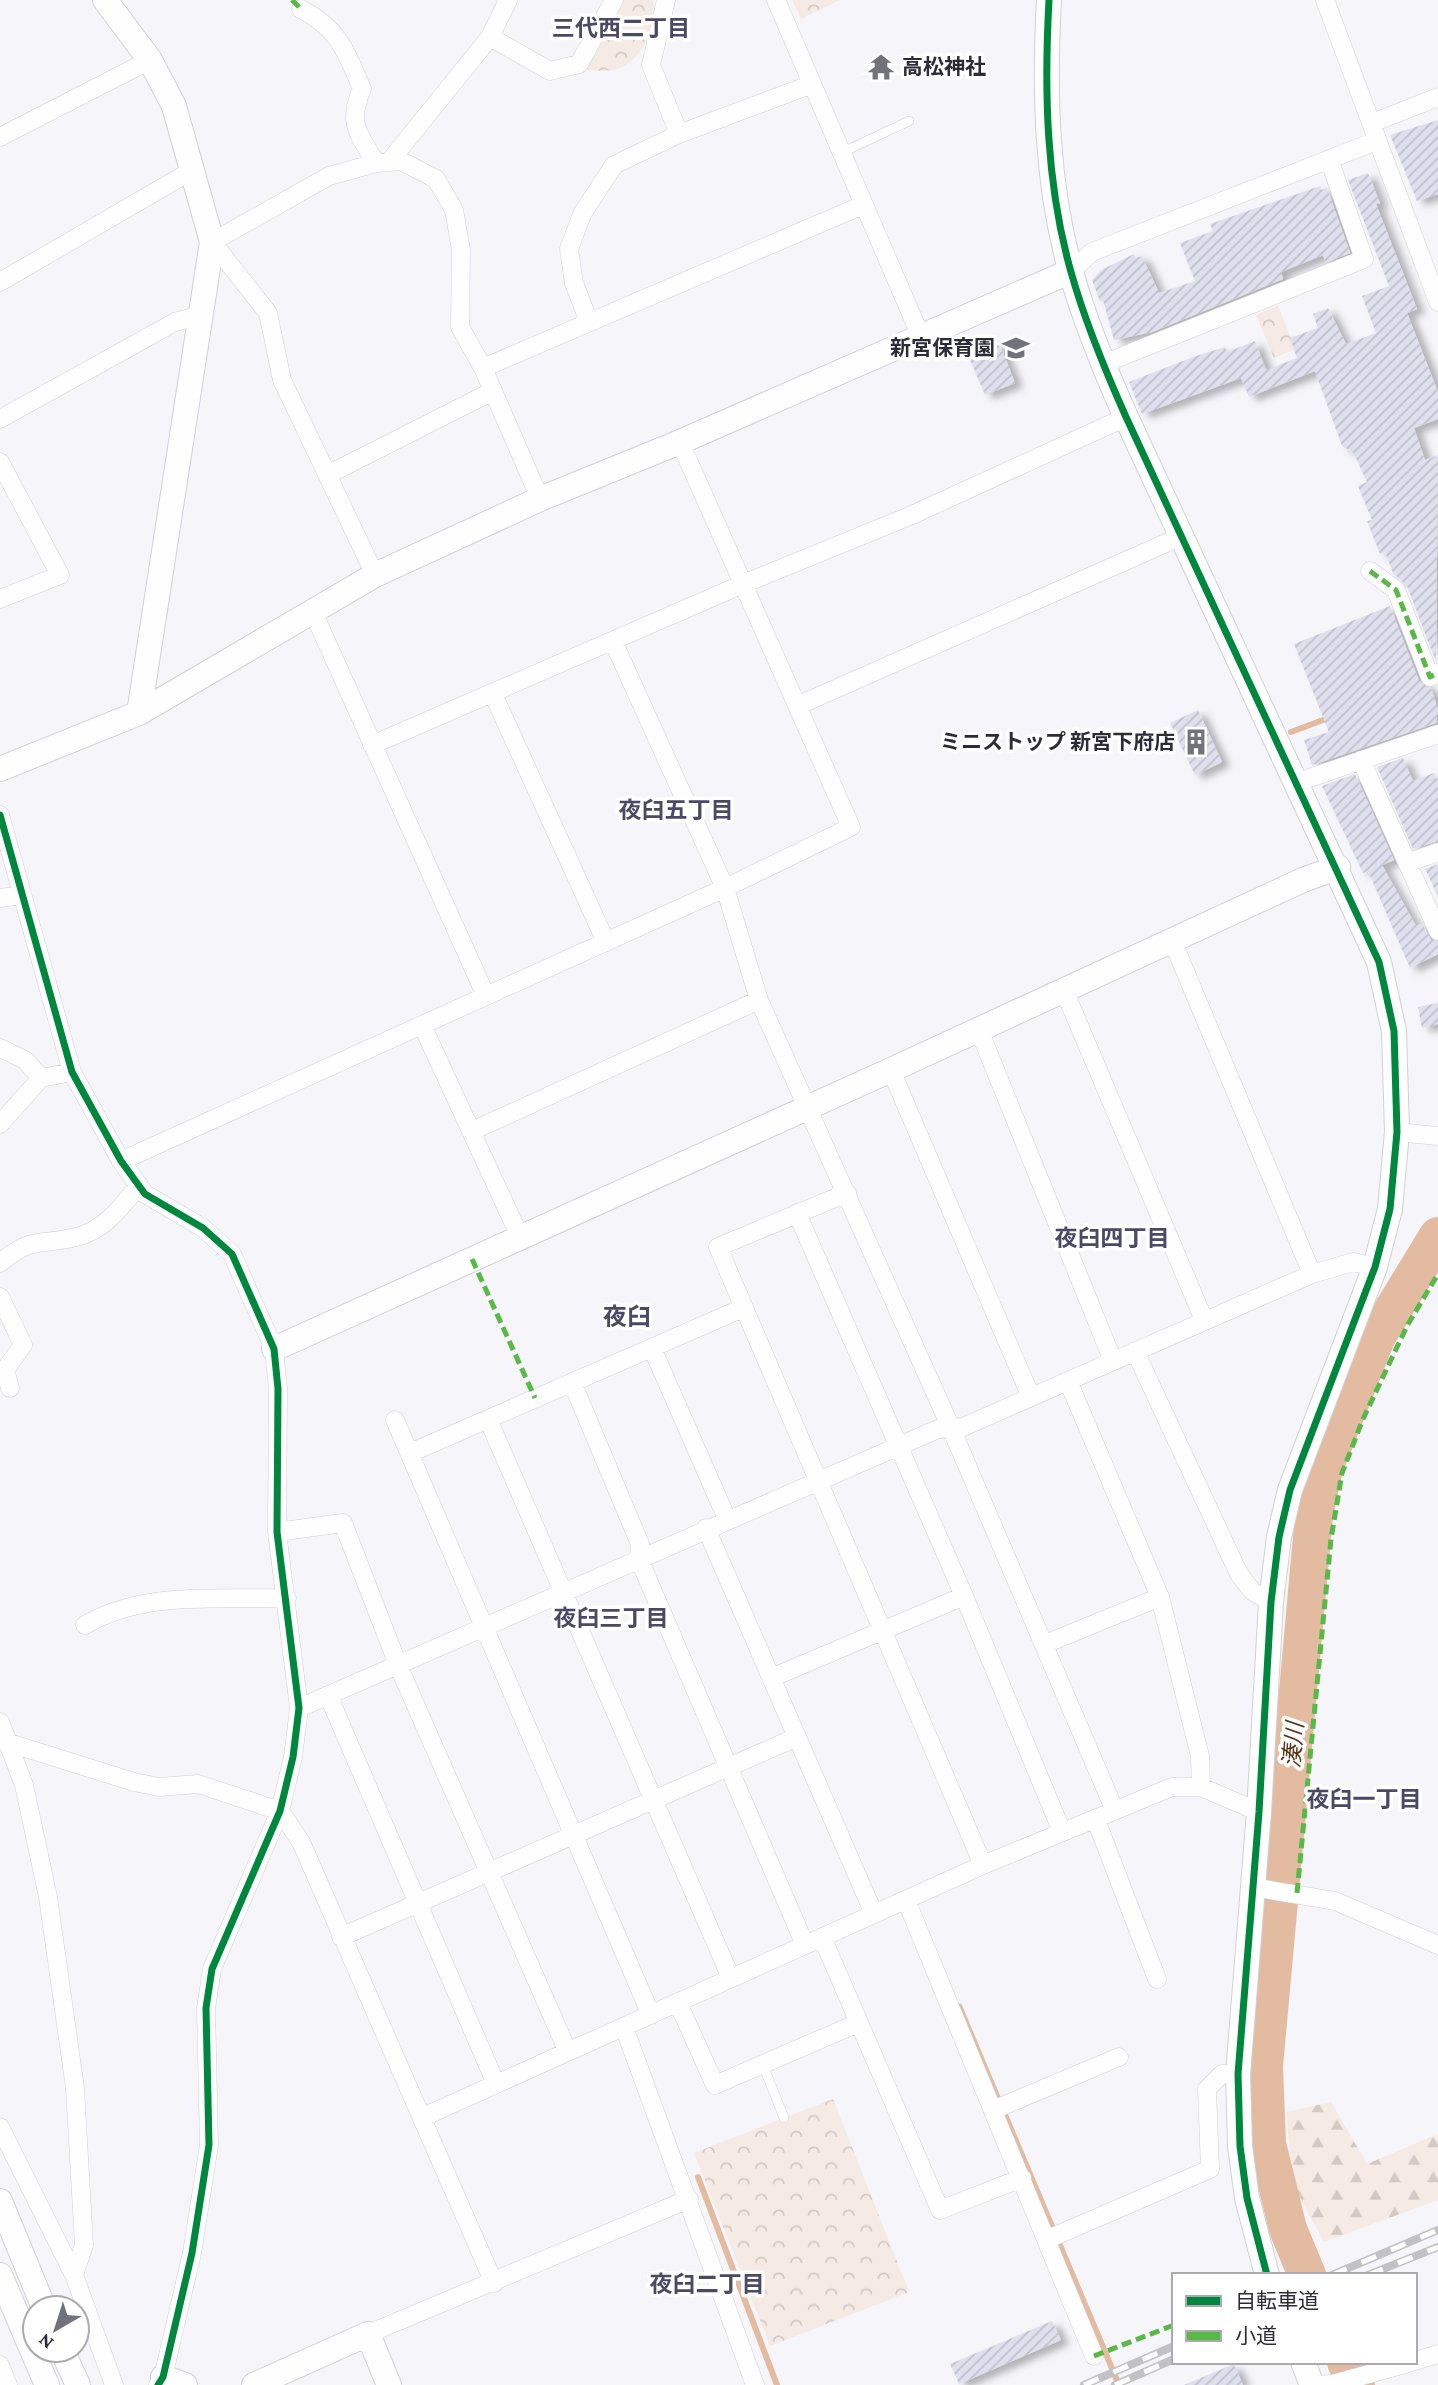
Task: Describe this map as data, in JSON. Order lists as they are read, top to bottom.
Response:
{
  "districts": [
    "三代西二丁目",
    "夜臼五丁目",
    "夜臼四丁目",
    "夜臼",
    "夜臼三丁目",
    "夜臼一丁目",
    "夜臼二丁目"
  ],
  "water": ["湊川"],
  "places": {
    "temple": ["高松神社"],
    "school or university": ["新宮保育園"],
    "building": ["ミニストップ 新宮下府店"]
  },
  "legend": ["自転車道", "小道"],
  "north": "bottom left"
}
